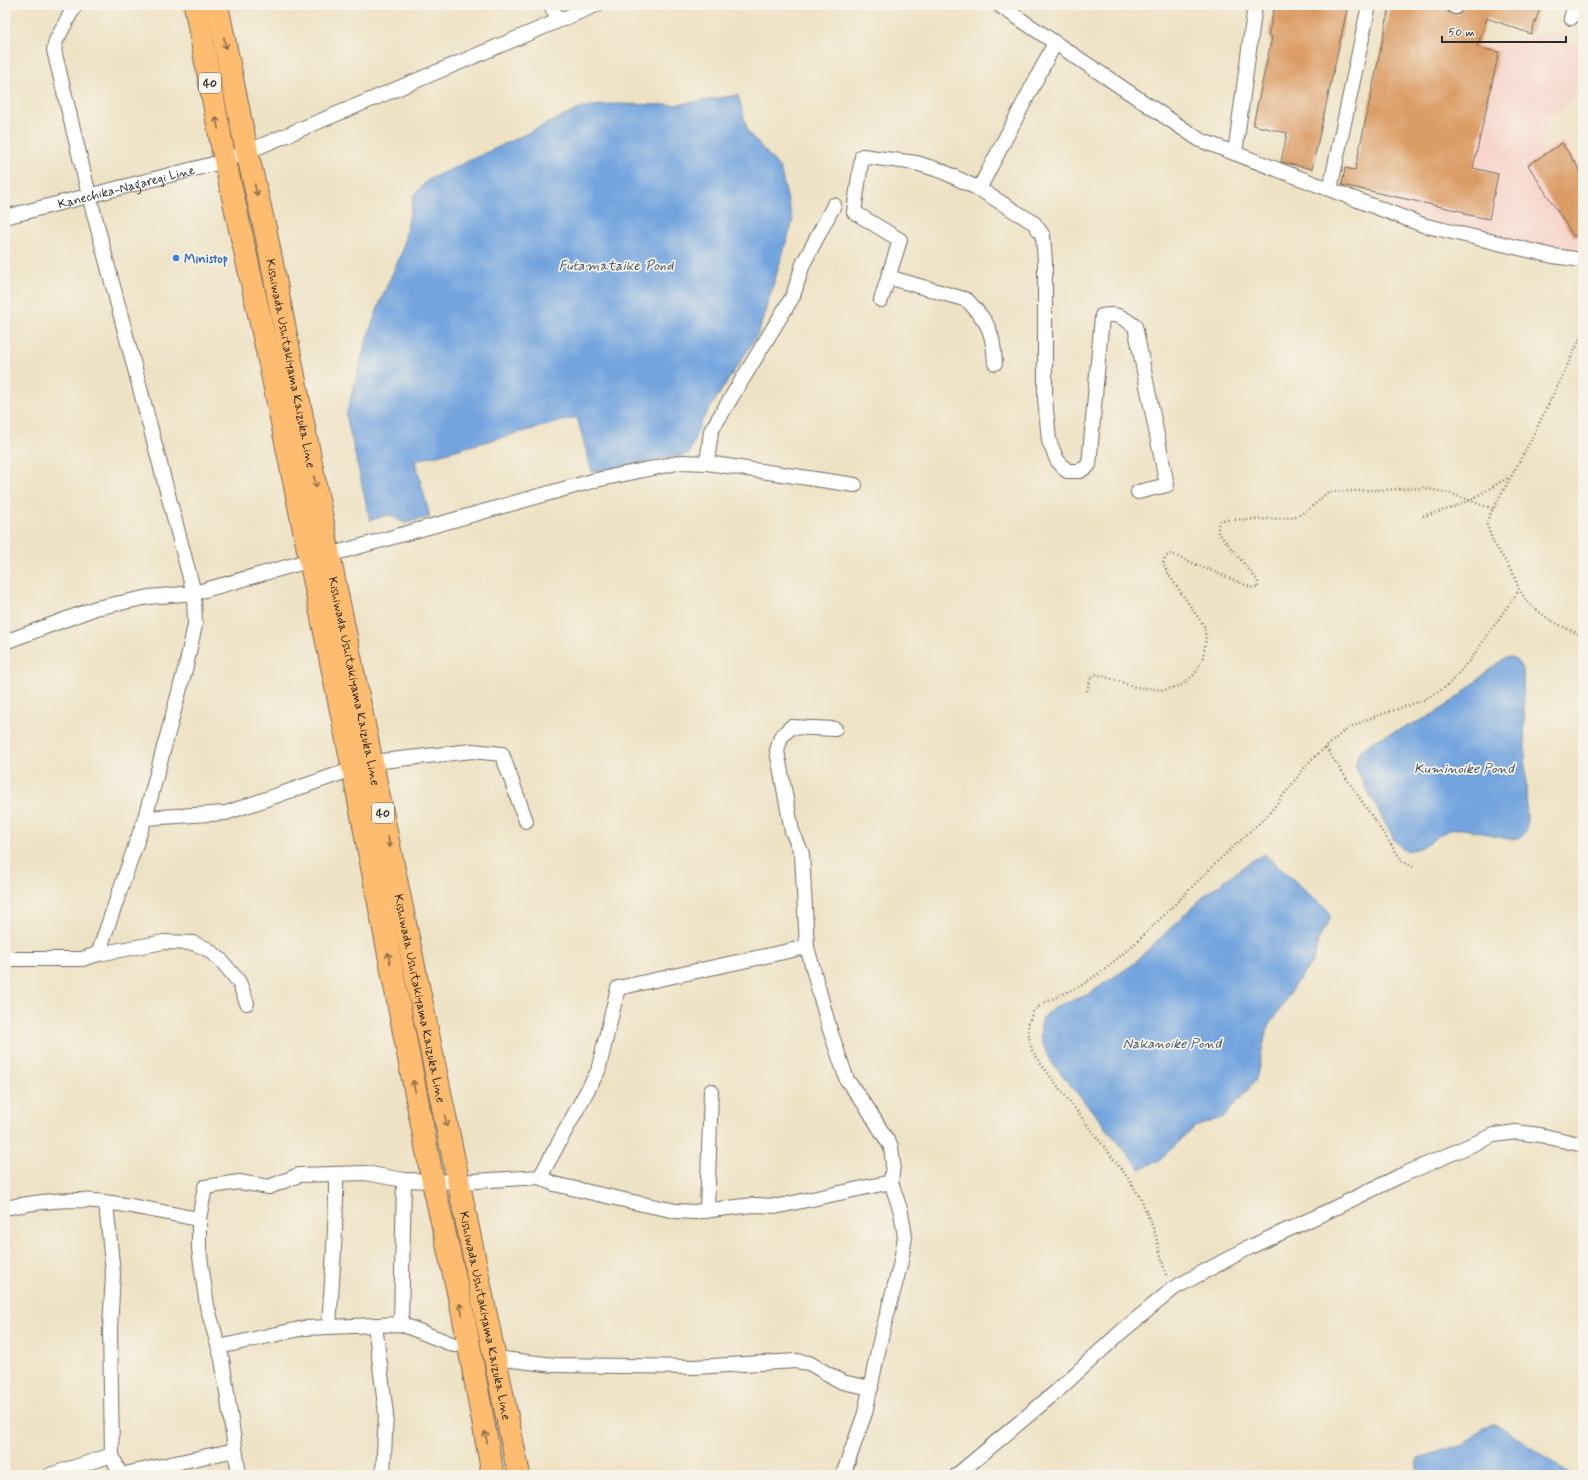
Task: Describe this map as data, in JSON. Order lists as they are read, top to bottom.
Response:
{
  "streets": {
    "main road": ["40", "Kishiwada Ushitakiyama Kaizuka Line"],
    "street": ["Kanechika-Nagaregi Line"]
  },
  "crossings": [
    ["Kanechika-Nagaregi Line", "Kishiwada Ushitakiyama Kaizuka Line"]
  ],
  "water": ["Futamataike Pond", "Kuminoike Pond", "Nakanoike Pond"],
  "places": ["Ministop"],
  "scale_bar": "50 m"
}
